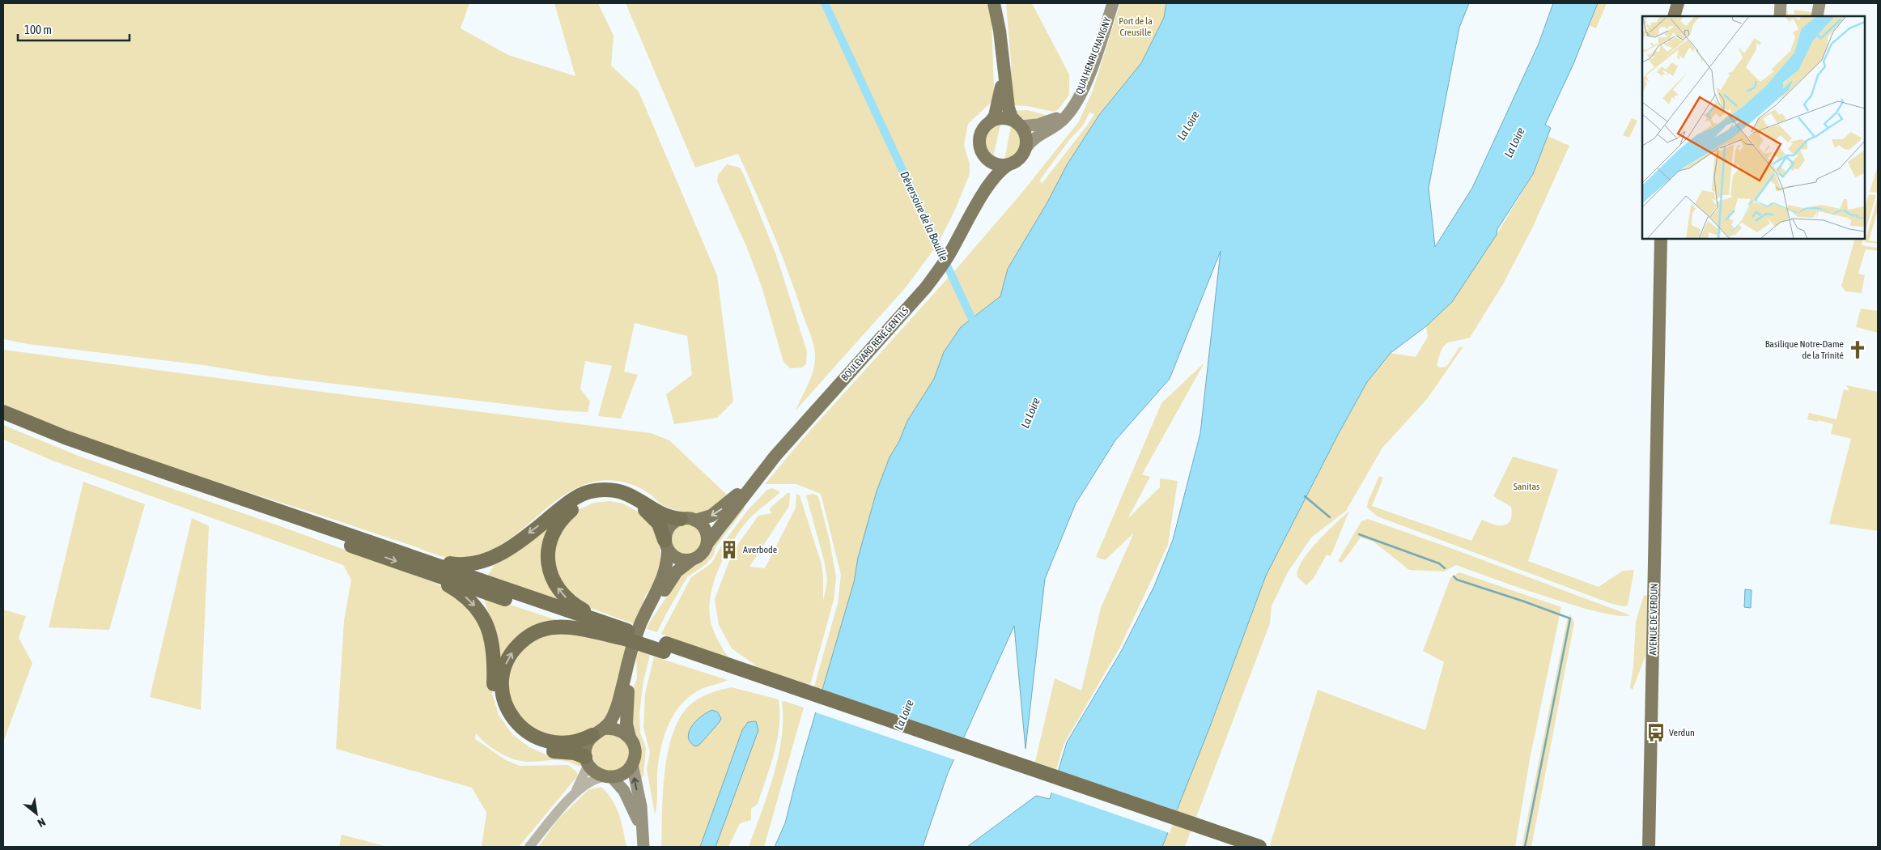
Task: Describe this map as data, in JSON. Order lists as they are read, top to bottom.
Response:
{
  "streets": {
    "main road": ["QUAI HENRI CHAVIGNY", "BOULEVARD RENÉ GENTILS", "AVENUE DE VERDUN"]
  },
  "crossings": [
    ["QUAI HENRI CHAVIGNY", "BOULEVARD RENÉ GENTILS"]
  ],
  "water": ["La Loire", "Déversoire de la Bouille"],
  "parks": ["Port de la Creusille", "Sanitas"],
  "places": {
    "church": ["Basilique Notre-Dame de la Trinité"],
    "building": ["Averbode"],
    "bus stop": ["Verdun"]
  },
  "scale_bar": "100 m",
  "north": "bottom right"
}
